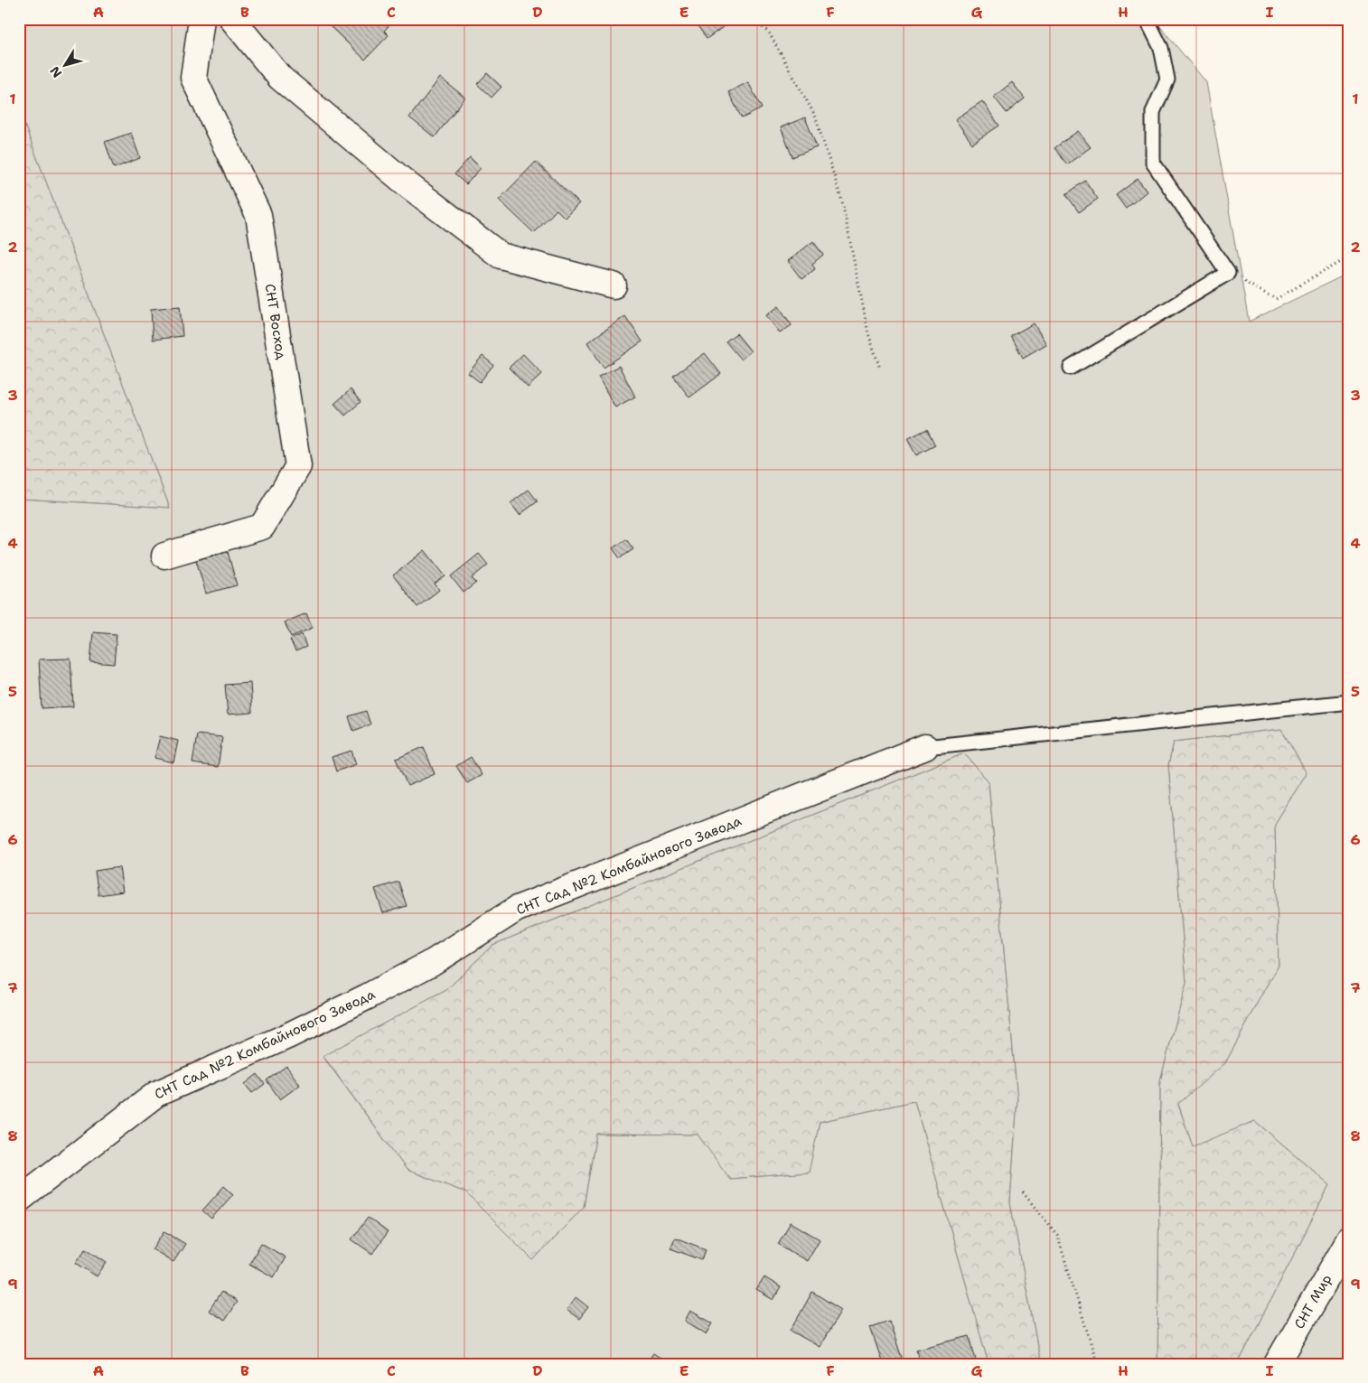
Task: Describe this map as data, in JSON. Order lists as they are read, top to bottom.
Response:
{
  "streets": {
    "street": ["СНТ Восход", "СНТ Сад №2 Комбайнового Завода", "СНТ Мир"]
  },
  "north": "bottom left",
  "grid": {
    "columns": [
      "A",
      "B",
      "C",
      "D",
      "E",
      "F",
      "G",
      "H",
      "I"
    ],
    "rows": [
      "1",
      "2",
      "3",
      "4",
      "5",
      "6",
      "7",
      "8",
      "9"
    ]
  }
}
